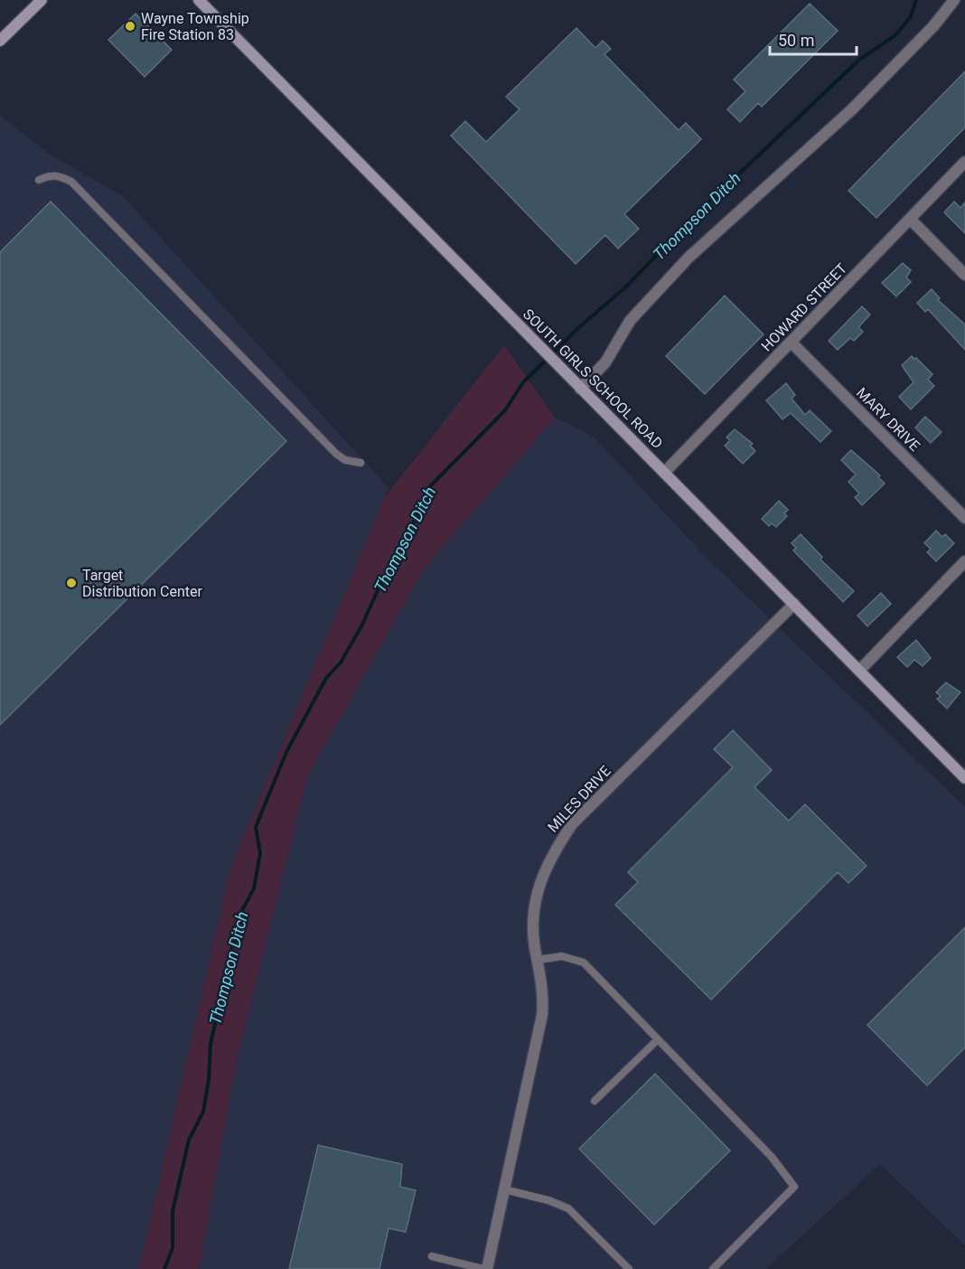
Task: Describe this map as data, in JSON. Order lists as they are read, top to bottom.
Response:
{
  "streets": {
    "main road": ["SOUTH GIRLS SCHOOL ROAD"],
    "street": ["HOWARD STREET", "MARY DRIVE", "MILES DRIVE"]
  },
  "crossings": [
    ["HOWARD STREET", "SOUTH GIRLS SCHOOL ROAD"],
    ["HOWARD STREET", "MARY DRIVE"],
    ["SOUTH GIRLS SCHOOL ROAD", "MILES DRIVE"]
  ],
  "water": ["Thompson Ditch"],
  "places": ["Wayne Township Fire Station 83", "Target Distribution Center"],
  "scale_bar": "50 m"
}
